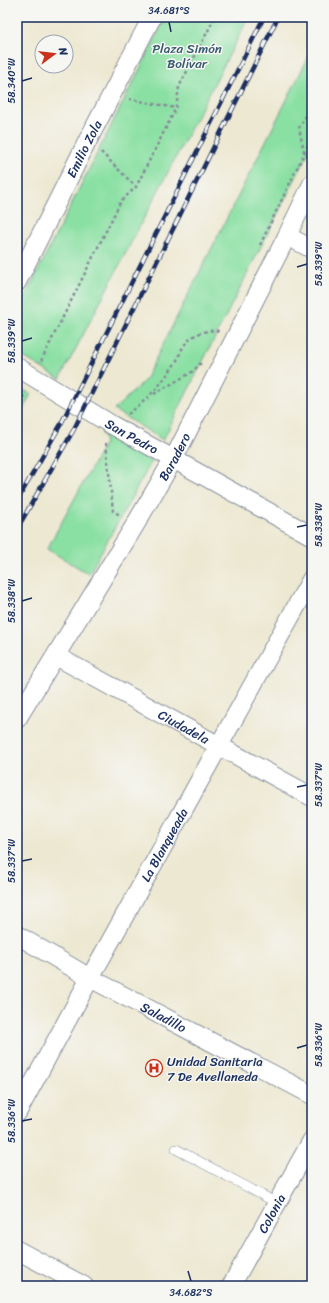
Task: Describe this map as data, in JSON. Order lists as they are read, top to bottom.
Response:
{
  "streets": {
    "street": [
      "Emilio Zola",
      "San Pedro",
      "Baradero",
      "Ciudadela",
      "La Blanqueada",
      "Saladillo",
      "Colonia"
    ]
  },
  "crossings": [
    ["San Pedro", "Baradero"],
    ["Baradero", "Ciudadela"],
    ["Ciudadela", "La Blanqueada"],
    ["La Blanqueada", "Saladillo"]
  ],
  "parks": ["Plaza Simón Bolívar"],
  "places": {
    "hospital": ["Unidad Sanitaria 7 De Avellaneda"]
  },
  "north": "right",
  "coordinates": [
    "34.681°S",
    "58.340°W",
    "58.339°W",
    "58.338°W",
    "58.337°W",
    "58.336°W",
    "34.682°S"
  ]
}
